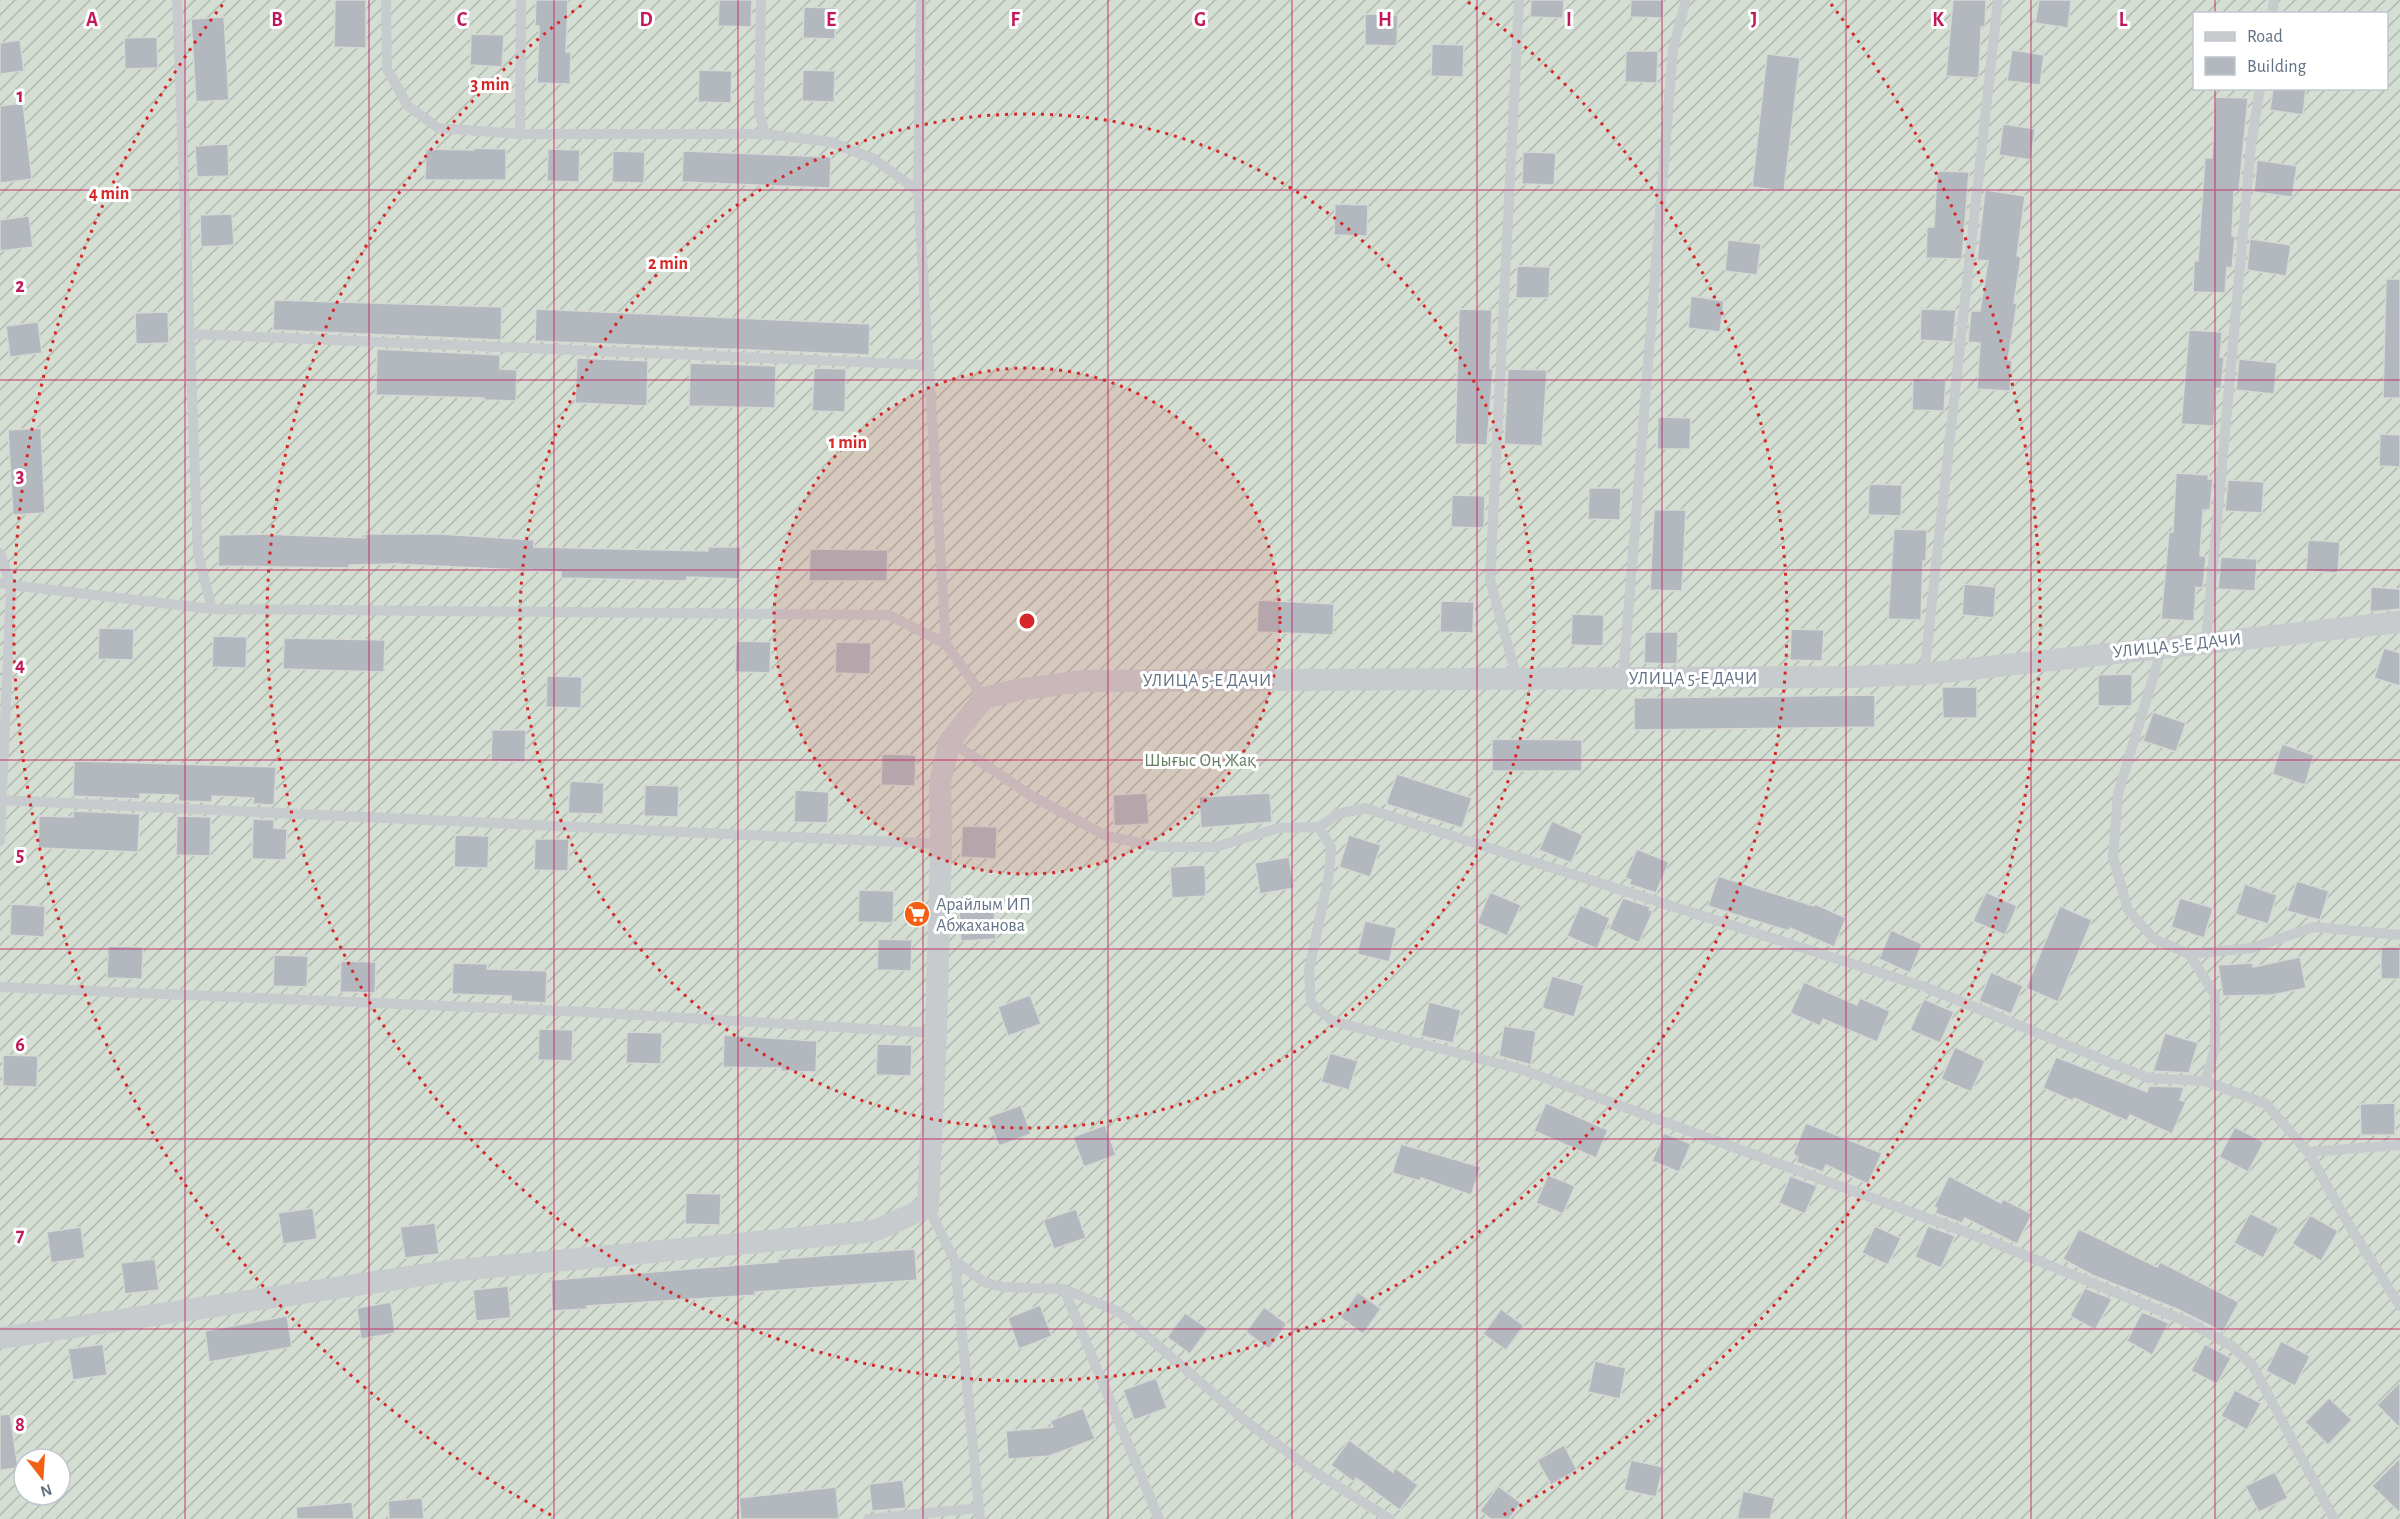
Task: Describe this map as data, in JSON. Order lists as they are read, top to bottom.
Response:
{
  "streets": {
    "street": ["УЛИЦА 5-Е ДАЧИ"]
  },
  "parks": ["Шығыс Оң Жақ"],
  "places": {
    "supermarket": ["Арайлым ИП Абжаханова"]
  },
  "legend": ["Road", "Building"],
  "north": "bottom",
  "grid": {
    "columns": [
      "A",
      "B",
      "C",
      "D",
      "E",
      "F",
      "G",
      "H",
      "I",
      "J",
      "K",
      "L"
    ],
    "rows": [
      "1",
      "2",
      "3",
      "4",
      "5",
      "6",
      "7",
      "8"
    ]
  },
  "rings": [
    "3 min",
    "4 min",
    "2 min",
    "1 min"
  ]
}
